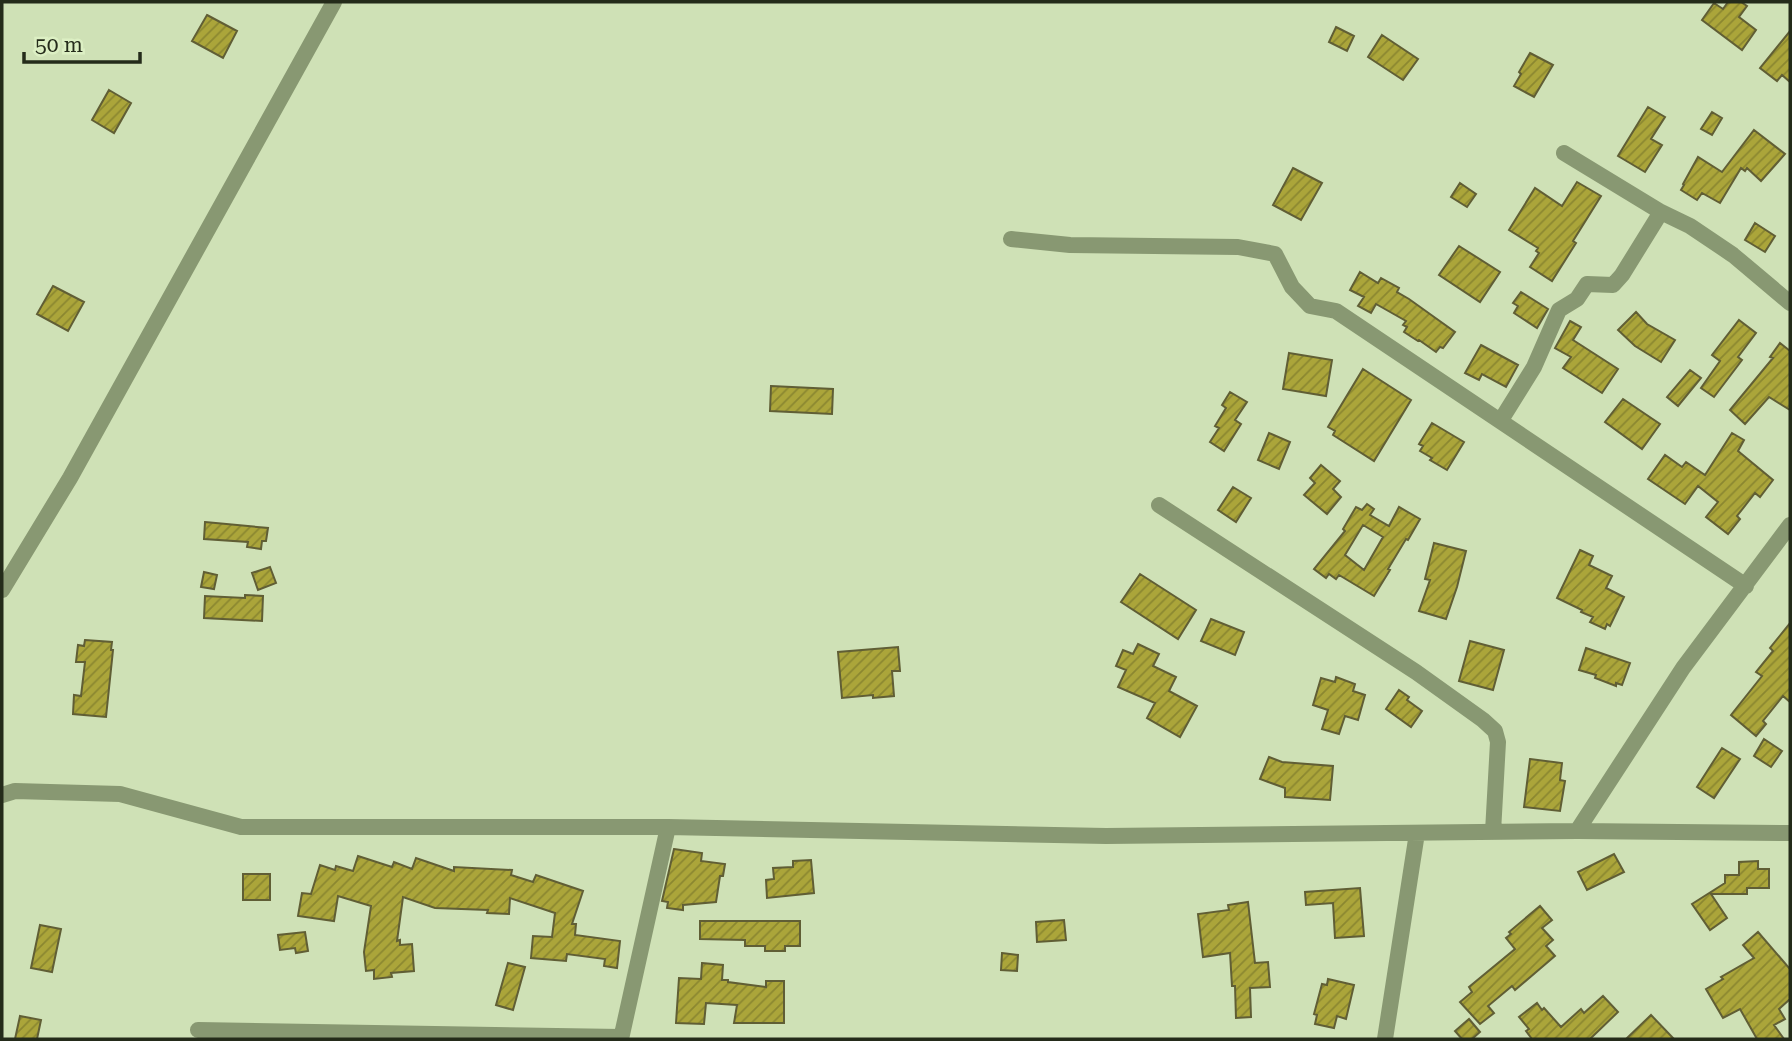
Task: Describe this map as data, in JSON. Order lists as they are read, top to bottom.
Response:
{
  "scale_bar": "50 m"
}
